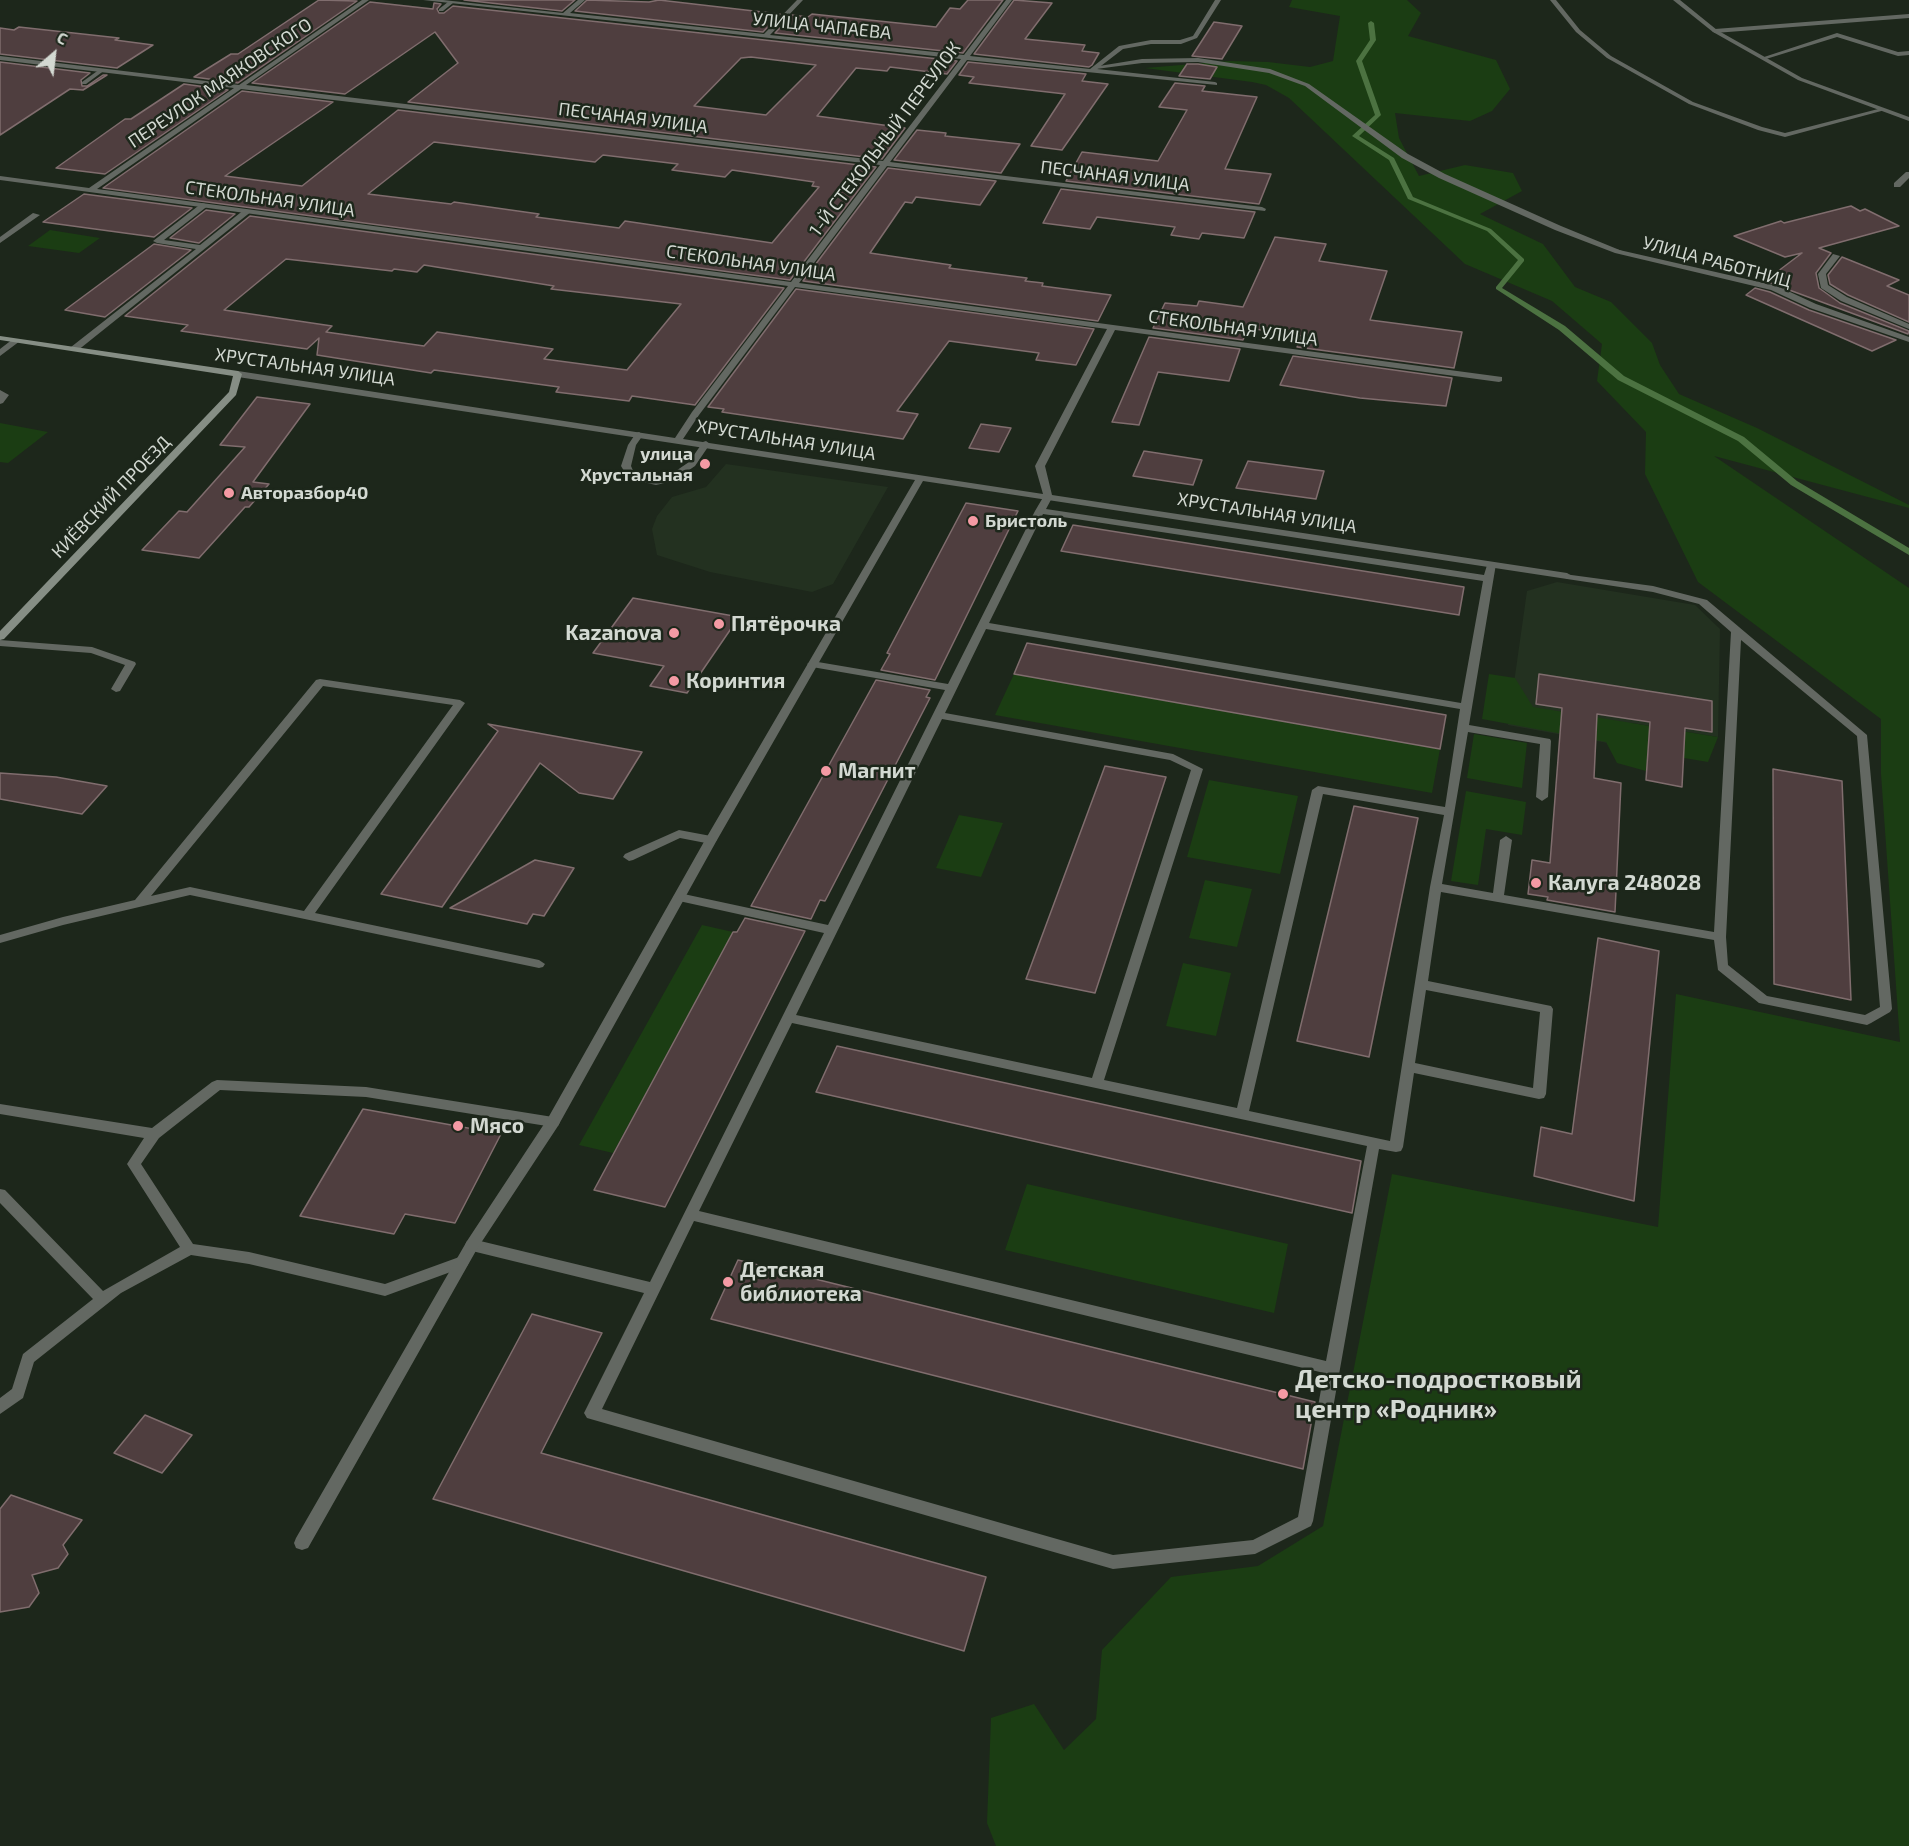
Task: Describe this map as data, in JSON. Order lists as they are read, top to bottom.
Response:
{
  "streets": {
    "main road": ["ХРУСТАЛЬНАЯ УЛИЦА", "КИЁВСКИЙ ПРОЕЗД"],
    "street": [
      "УЛИЦА ЧАПАЕВА",
      "ПЕРЕУЛОК МАЯКОВСКОГО",
      "ПЕСЧАНАЯ УЛИЦА",
      "1-Й СТЕКОЛЬНЫЙ ПЕРЕУЛОК",
      "СТЕКОЛЬНАЯ УЛИЦА",
      "УЛИЦА РАБОТНИЦ"
    ]
  },
  "crossings": [
    ["УЛИЦА ЧАПАЕВА", "1-Й СТЕКОЛЬНЫЙ ПЕРЕУЛОК"],
    ["УЛИЦА ЧАПАЕВА", "УЛИЦА РАБОТНИЦ"],
    ["ПЕРЕУЛОК МАЯКОВСКОГО", "ПЕСЧАНАЯ УЛИЦА"],
    ["ПЕРЕУЛОК МАЯКОВСКОГО", "СТЕКОЛЬНАЯ УЛИЦА"],
    ["ПЕСЧАНАЯ УЛИЦА", "1-Й СТЕКОЛЬНЫЙ ПЕРЕУЛОК"],
    ["1-Й СТЕКОЛЬНЫЙ ПЕРЕУЛОК", "СТЕКОЛЬНАЯ УЛИЦА"],
    ["1-Й СТЕКОЛЬНЫЙ ПЕРЕУЛОК", "ХРУСТАЛЬНАЯ УЛИЦА"],
    ["ХРУСТАЛЬНАЯ УЛИЦА", "КИЁВСКИЙ ПРОЕЗД"]
  ],
  "places": [
    "улица Хрустальная",
    "Авторазбор40",
    "Бристоль",
    "Пятёрочка",
    "Kazanova",
    "Коринтия",
    "Магнит",
    "Калуга 248028",
    "Мясо",
    "Детская библиотека",
    "Детско-подростковый центр «Родник»"
  ],
  "north": "top right"
}
